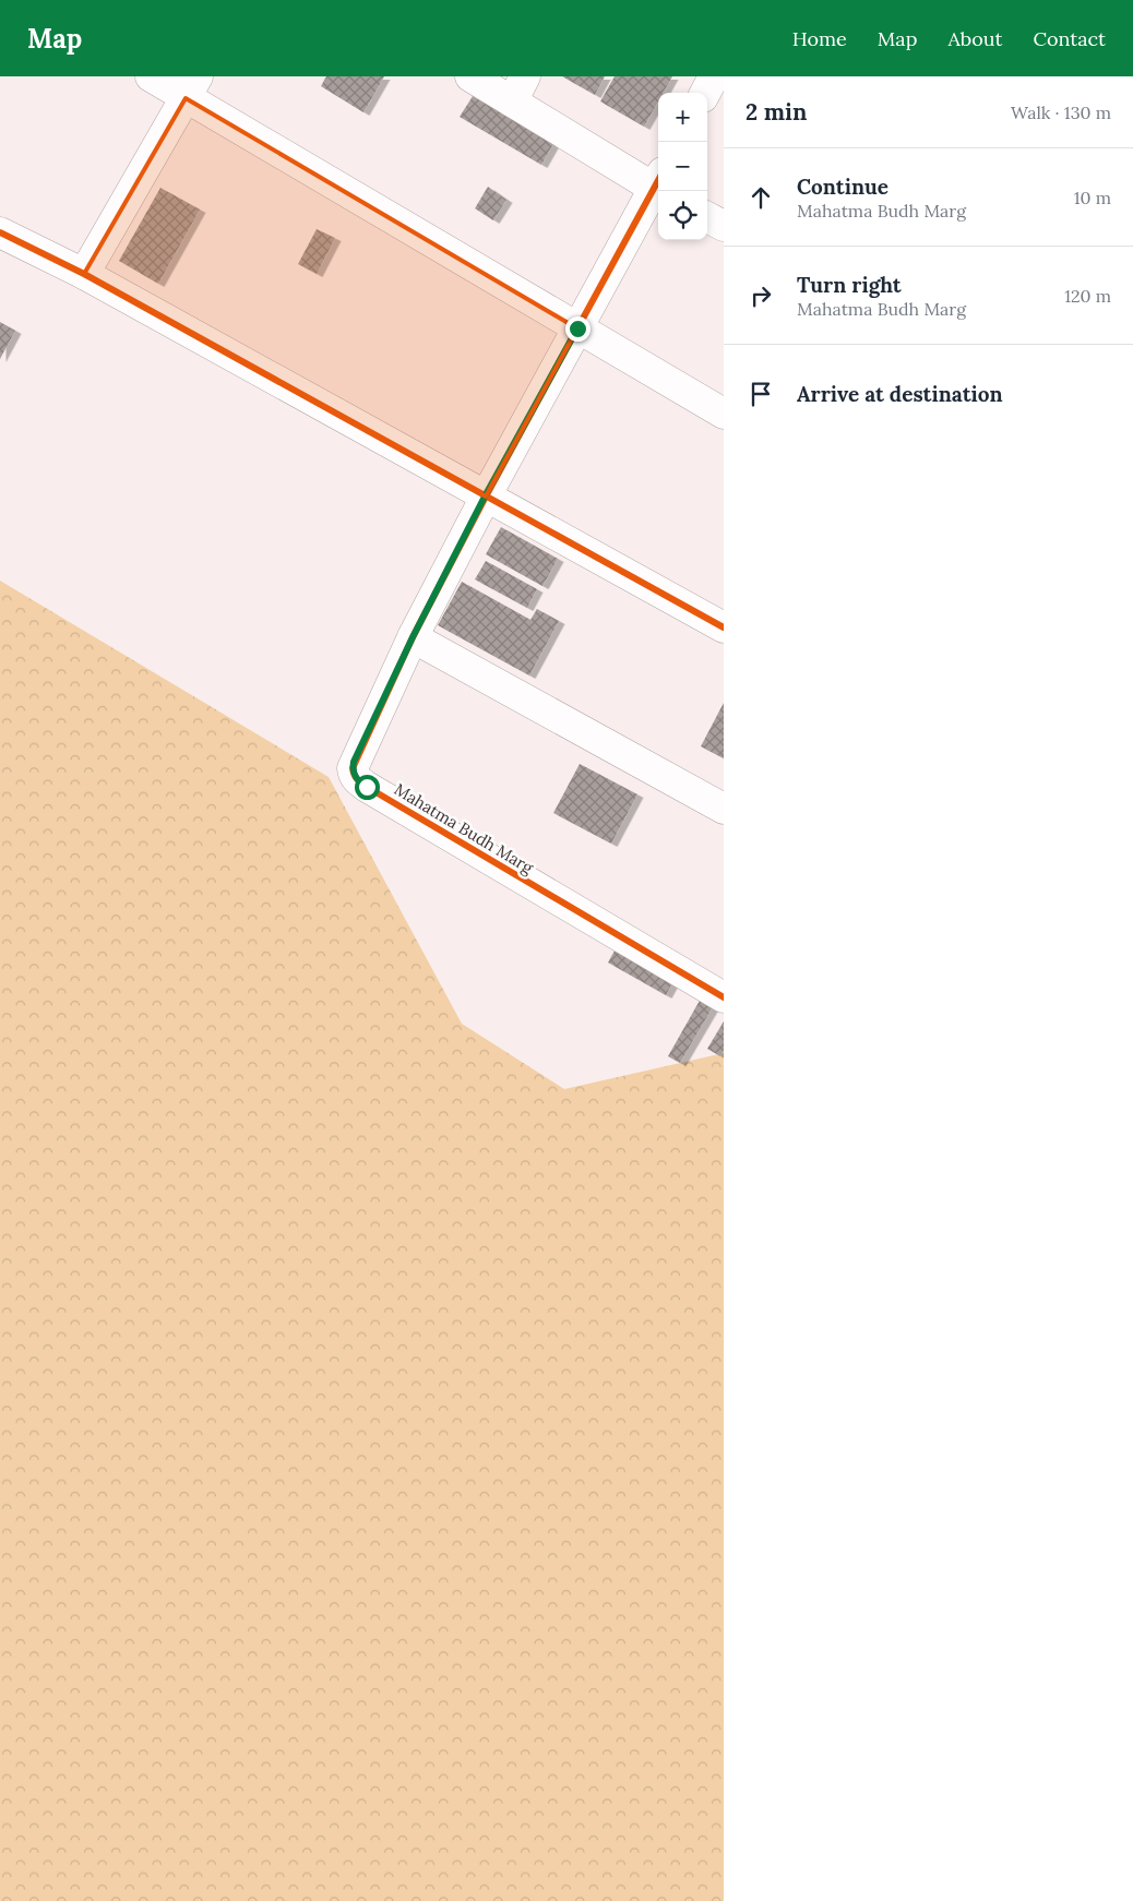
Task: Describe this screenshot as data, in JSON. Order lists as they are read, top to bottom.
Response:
{
  "streets": {
    "street": ["Mahatma Budh Marg"]
  },
  "page": {
    "header": "Map",
    "nav": [
      "Home",
      "Map",
      "About",
      "Contact"
    ],
    "heading": ["2 min", "Walk · 130 m"],
    "map_buttons": ["+", "−"],
    "list": [
      ["Continue", "Mahatma Budh Marg", "10 m"],
      ["Turn right", "Mahatma Budh Marg", "120 m"],
      "Arrive at destination"
    ]
  }
}
